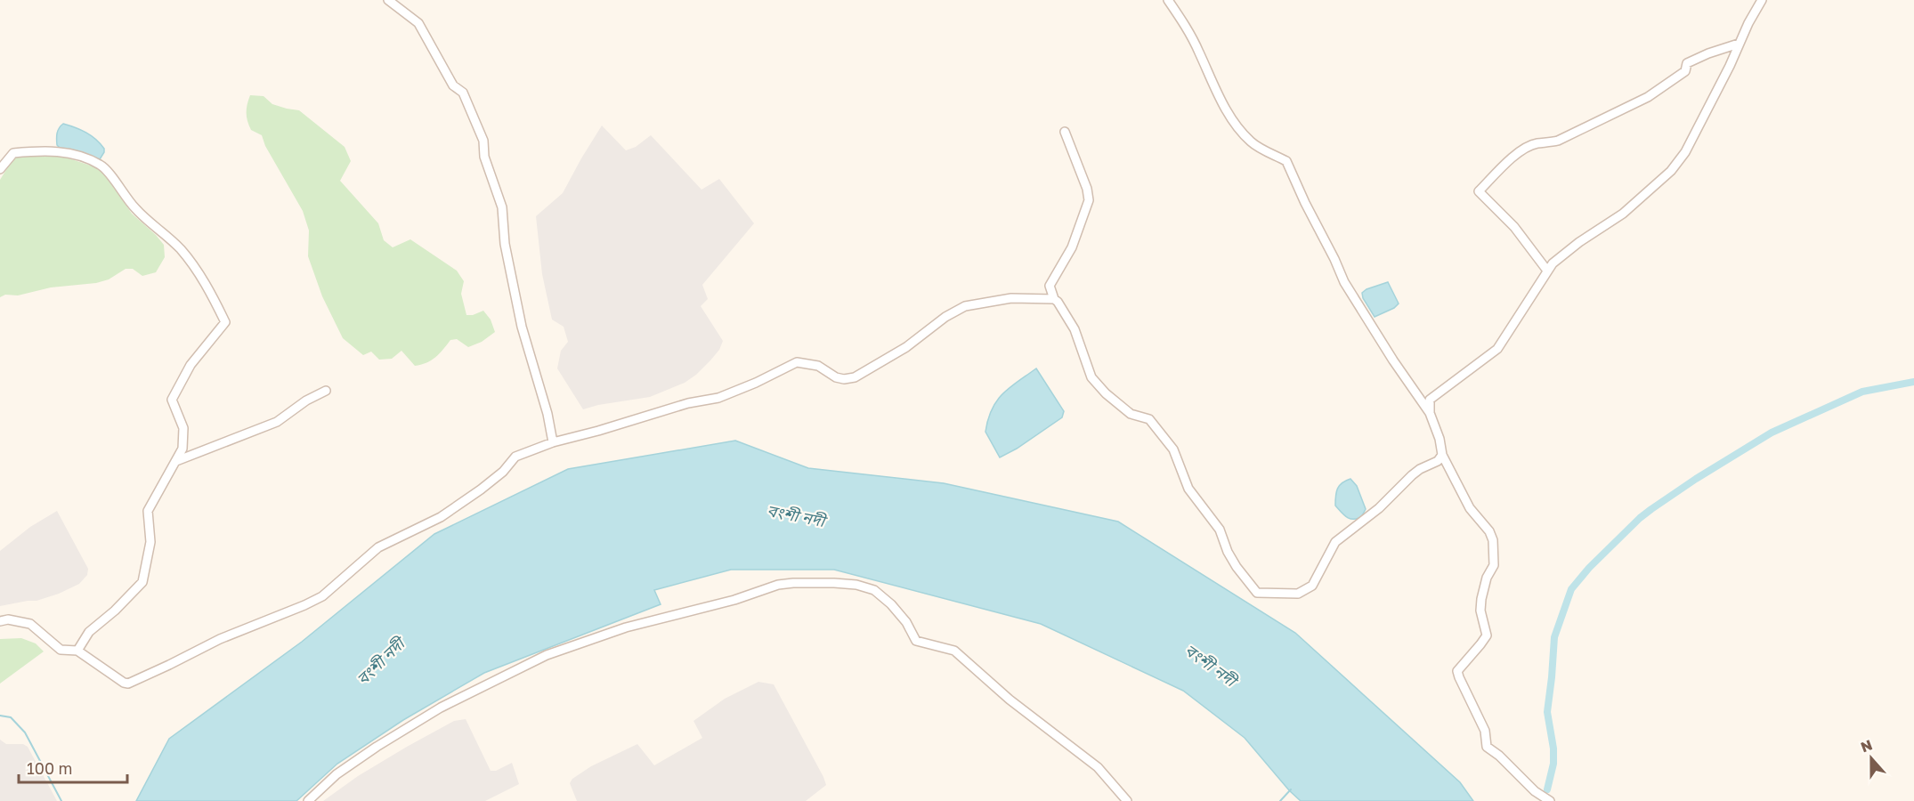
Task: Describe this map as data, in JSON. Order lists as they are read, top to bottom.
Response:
{
  "water": ["বংশী নদী"],
  "scale_bar": "100 m",
  "north": "top"
}
